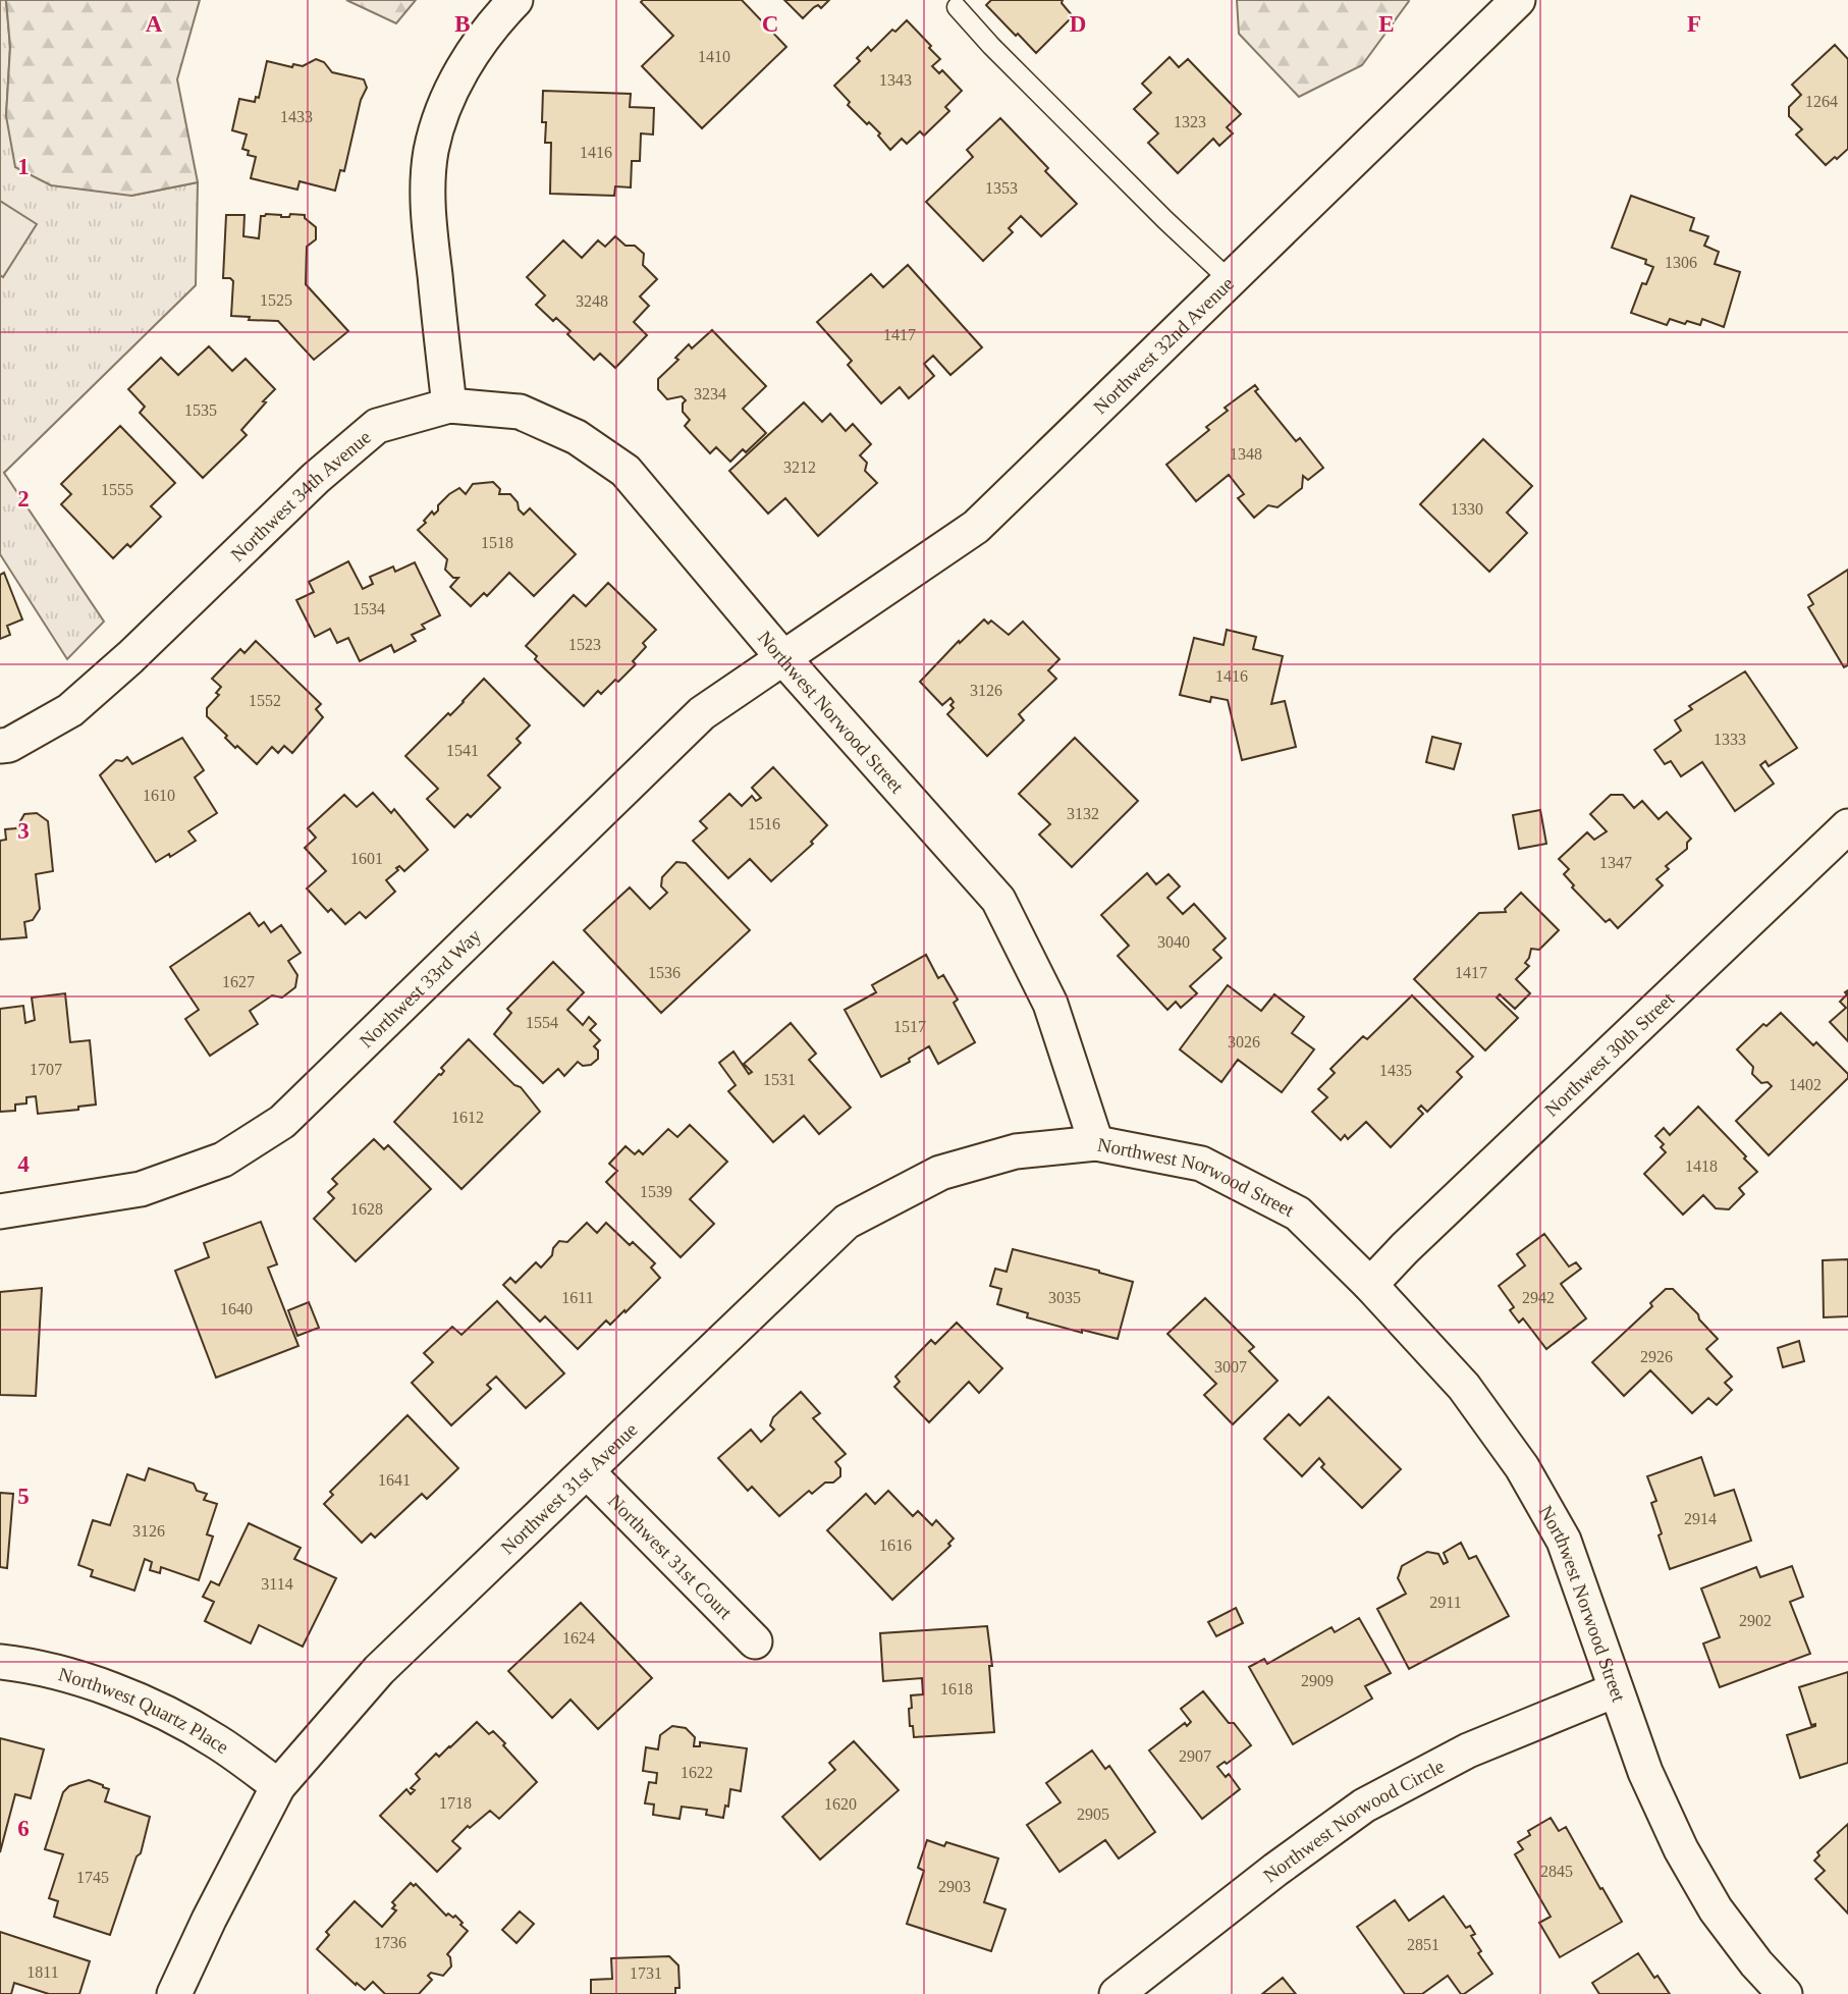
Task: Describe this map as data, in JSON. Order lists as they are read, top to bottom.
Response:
{
  "streets": {
    "street": [
      "Northwest 32nd Avenue",
      "Northwest 34th Avenue",
      "Northwest Norwood Street",
      "Northwest 33rd Way",
      "Northwest 30th Street",
      "Northwest 31st Avenue",
      "Northwest 31st Court",
      "Northwest Quartz Place",
      "Northwest Norwood Circle"
    ]
  },
  "crossings": [
    ["Northwest 32nd Avenue", "Northwest Norwood Street"],
    ["Northwest 32nd Avenue", "Northwest 33rd Way"],
    ["Northwest 34th Avenue", "Northwest Norwood Street"],
    ["Northwest Norwood Street", "Northwest 33rd Way"],
    ["Northwest Norwood Street", "Northwest 30th Street"],
    ["Northwest Norwood Street", "Northwest 31st Avenue"],
    ["Northwest Norwood Street", "Northwest Norwood Circle"],
    ["Northwest 31st Avenue", "Northwest 31st Court"],
    ["Northwest 31st Avenue", "Northwest Quartz Place"]
  ],
  "house_numbers": [
    "1410",
    "1343",
    "1264",
    "1433",
    "1323",
    "1416",
    "1353",
    "1306",
    "1525",
    "3248",
    "1417",
    "3234",
    "1535",
    "1348",
    "3212",
    "1555",
    "1330",
    "1518",
    "1534",
    "1523",
    "1416",
    "3126",
    "1552",
    "1333",
    "1541",
    "1610",
    "3132",
    "1516",
    "1601",
    "1347",
    "3040",
    "1536",
    "1417",
    "1627",
    "1554",
    "1517",
    "3026",
    "1707",
    "1435",
    "1531",
    "1402",
    "1612",
    "1418",
    "1539",
    "1628",
    "1611",
    "3035",
    "2942",
    "1640",
    "2926",
    "3007",
    "1641",
    "2914",
    "3126",
    "1616",
    "3114",
    "2911",
    "2902",
    "1624",
    "2909",
    "1618",
    "2907",
    "1622",
    "1718",
    "1620",
    "2905",
    "2845",
    "1745",
    "2903",
    "1736",
    "2851",
    "1811",
    "1731"
  ],
  "grid": {
    "columns": [
      "A",
      "B",
      "C",
      "D",
      "E",
      "F"
    ],
    "rows": [
      "1",
      "2",
      "3",
      "4",
      "5",
      "6"
    ]
  }
}
